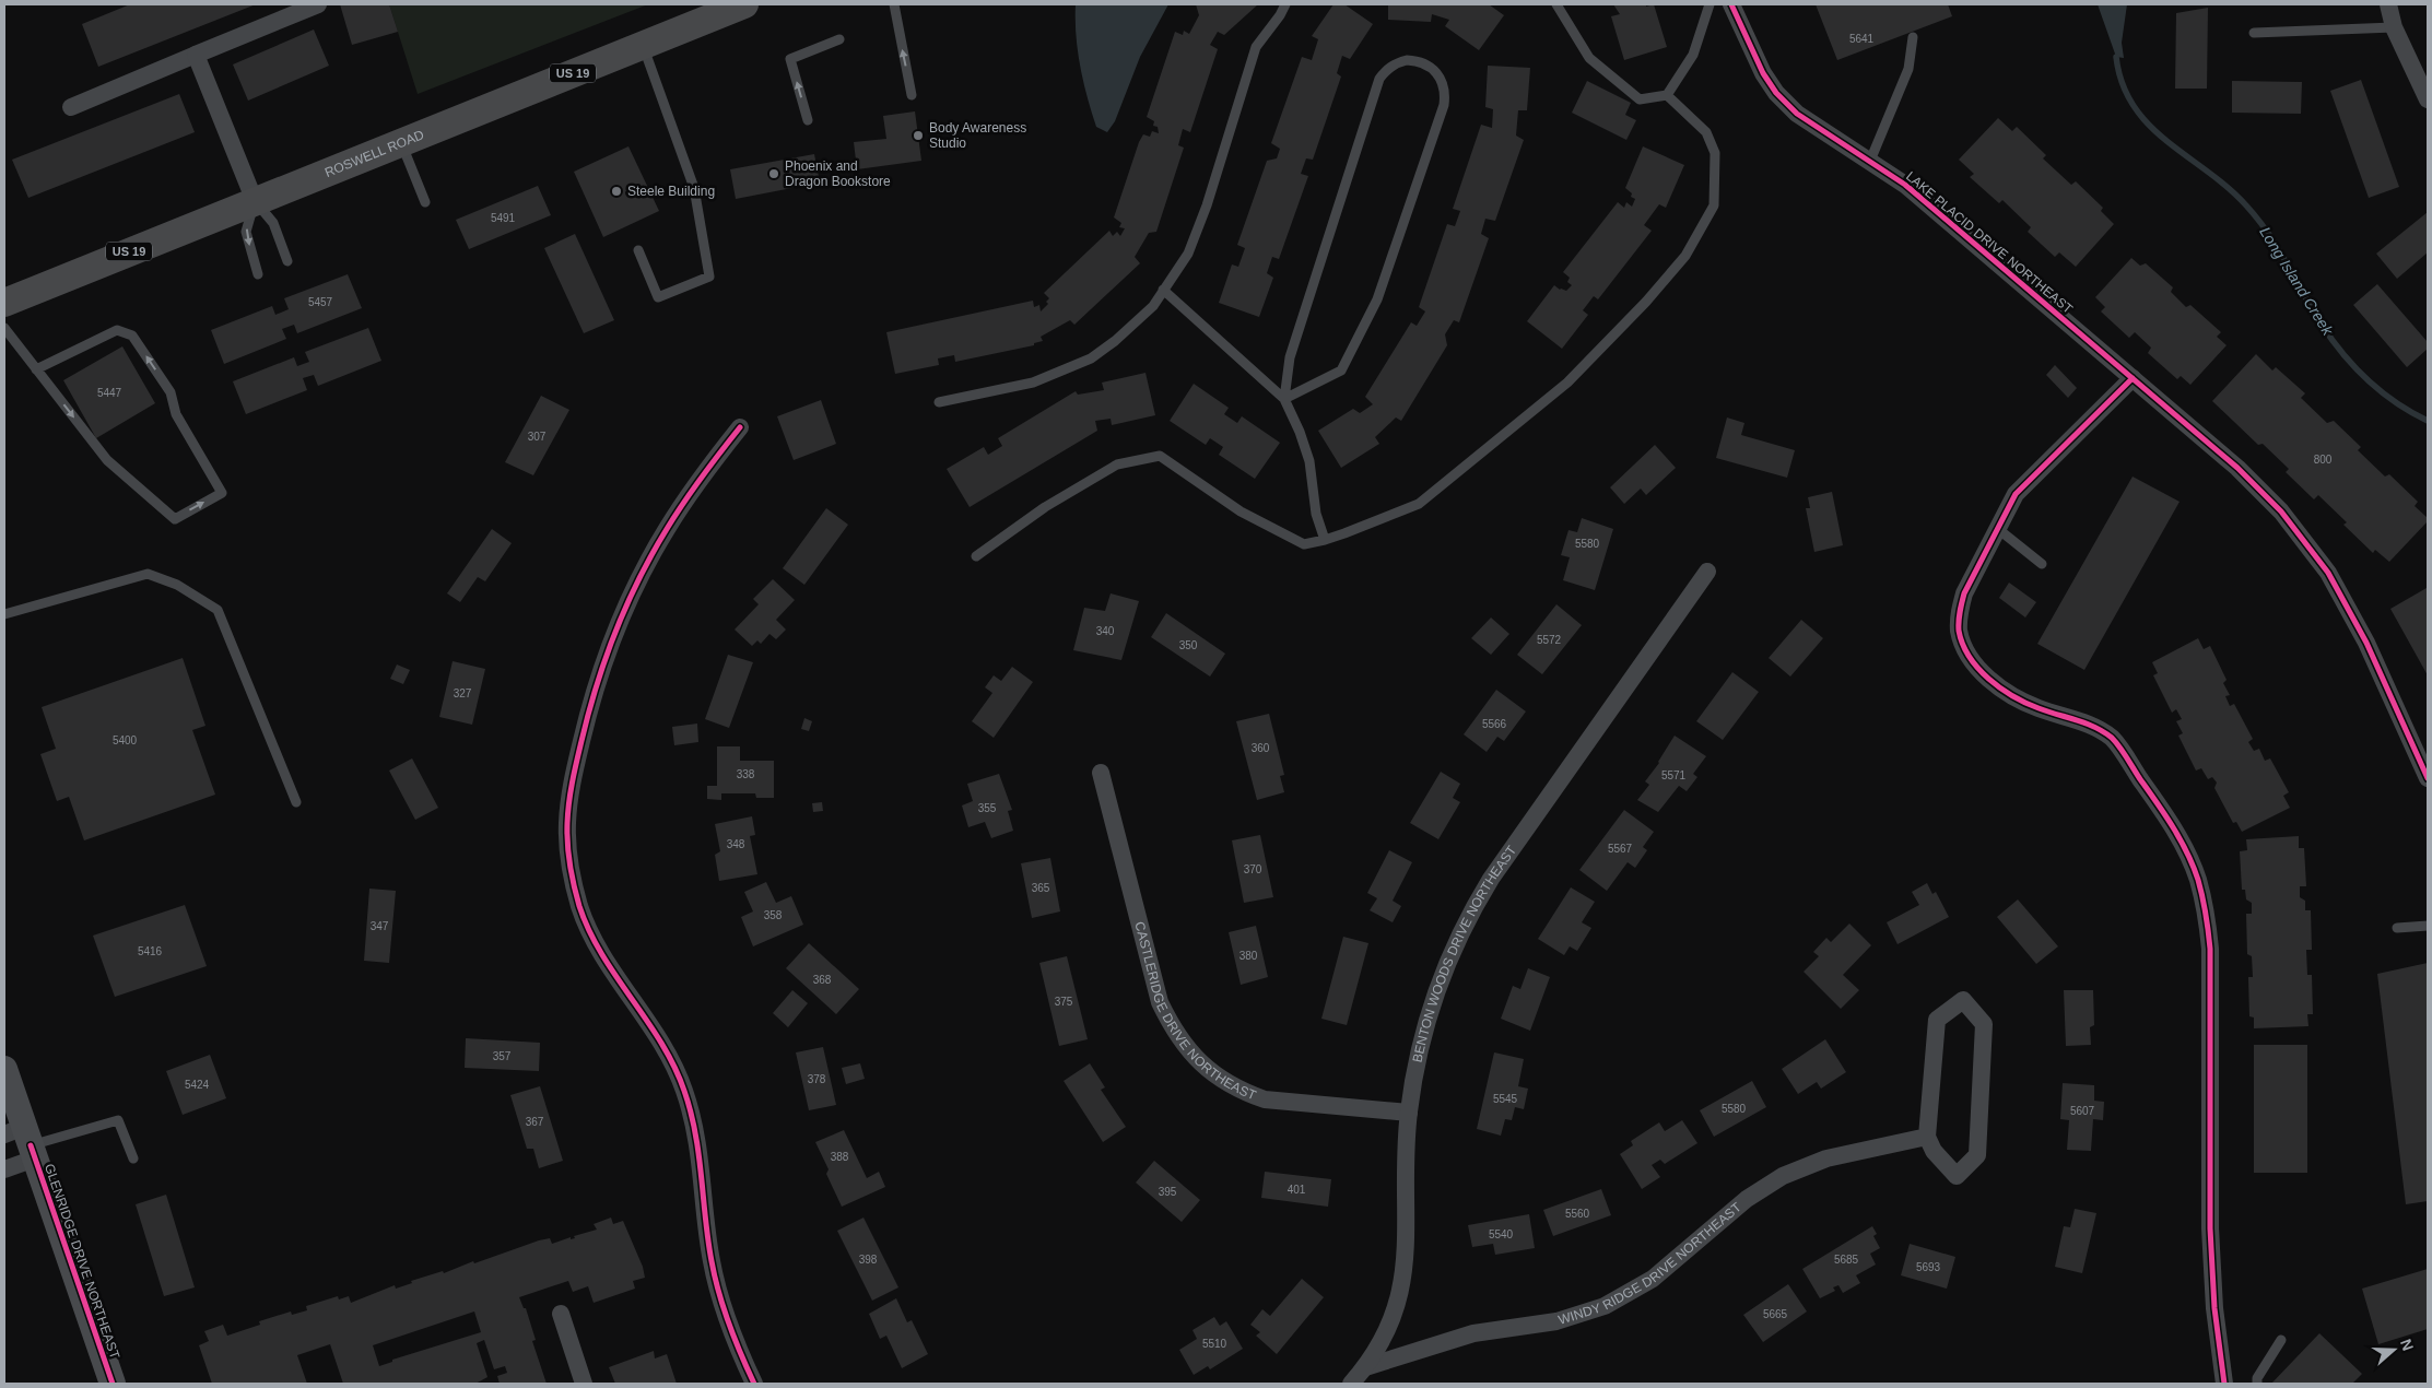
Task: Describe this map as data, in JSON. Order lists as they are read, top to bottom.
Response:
{
  "streets": {
    "main road": ["US 19", "ROSWELL ROAD", "GLENRIDGE DRIVE NORTHEAST"],
    "street": [
      "LAKE PLACID DRIVE NORTHEAST",
      "BENTON WOODS DRIVE NORTHEAST",
      "CASTLERIDGE DRIVE NORTHEAST",
      "WINDY RIDGE DRIVE NORTHEAST"
    ]
  },
  "crossings": [
    ["BENTON WOODS DRIVE NORTHEAST", "CASTLERIDGE DRIVE NORTHEAST"],
    ["BENTON WOODS DRIVE NORTHEAST", "WINDY RIDGE DRIVE NORTHEAST"]
  ],
  "water": ["Long Island Creek"],
  "places": ["Body Awareness Studio", "Phoenix and Dragon Bookstore", "Steele Building"],
  "house_numbers": [
    "5641",
    "5491",
    "5457",
    "5447",
    "307",
    "800",
    "5580",
    "340",
    "5572",
    "350",
    "327",
    "5566",
    "5400",
    "360",
    "338",
    "5571",
    "355",
    "348",
    "5567",
    "370",
    "365",
    "358",
    "347",
    "5416",
    "380",
    "368",
    "375",
    "357",
    "378",
    "5424",
    "5545",
    "5580",
    "5607",
    "367",
    "388",
    "401",
    "395",
    "5560",
    "5540",
    "398",
    "5685",
    "5693",
    "5665",
    "5510"
  ],
  "north": "right"
}
